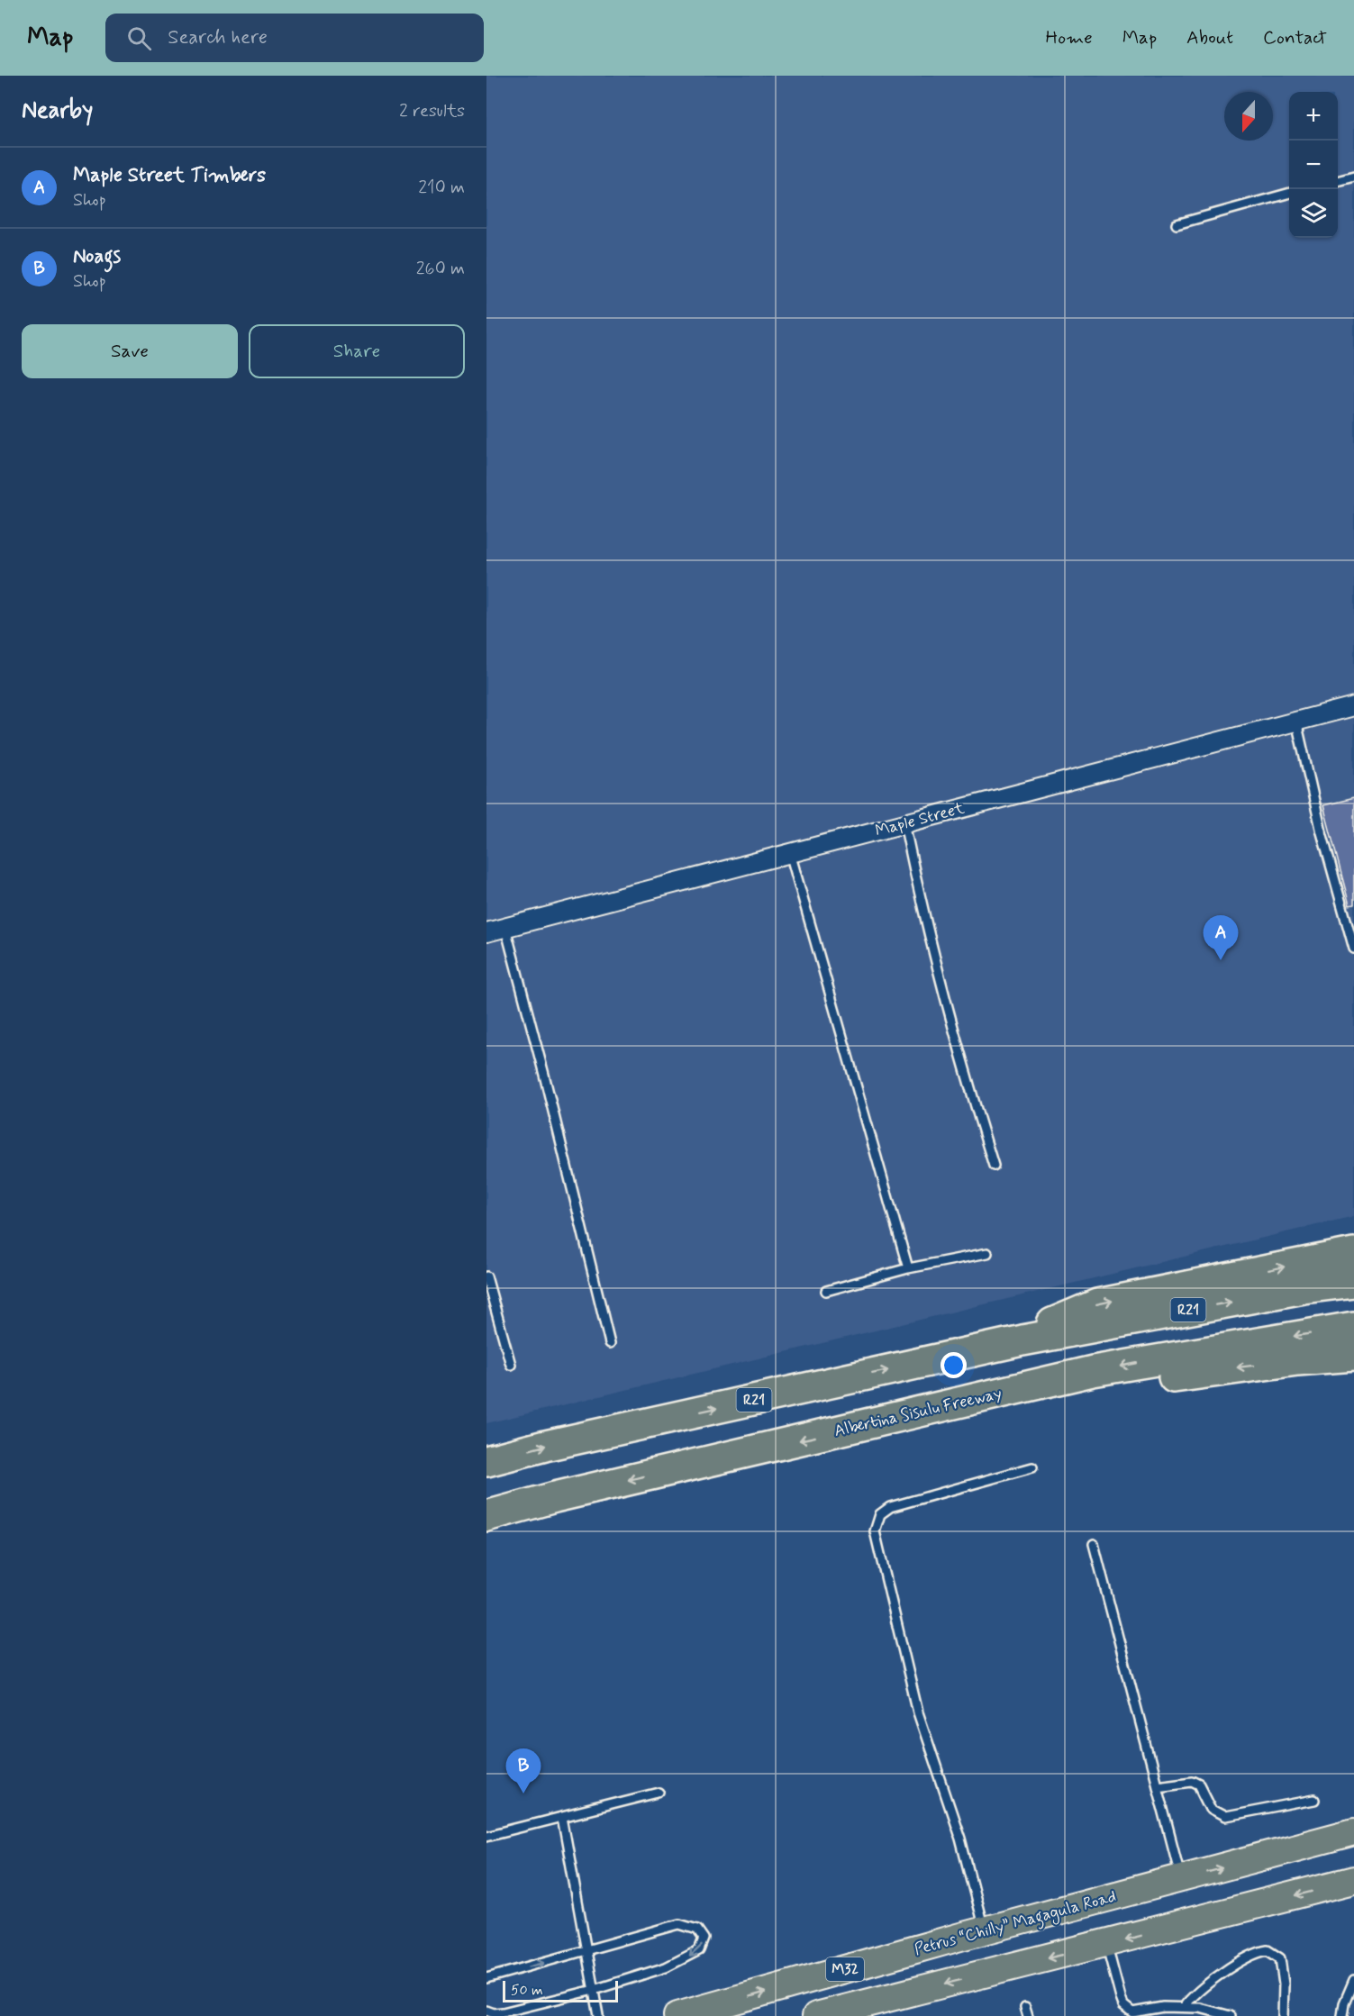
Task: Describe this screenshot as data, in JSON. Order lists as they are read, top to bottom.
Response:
{
  "streets": {
    "highway": ["R21", "Albertina Sisulu Freeway"],
    "main road": ["Petrus “Chilly” Magagula Road", "M32"],
    "street": ["Maple Street"]
  },
  "scale_bar": "50 m",
  "north": "bottom",
  "page": {
    "header": "Map",
    "search": "Search here",
    "nav": [
      "Home",
      "Map",
      "About",
      "Contact"
    ],
    "heading": ["Nearby", "2 results"],
    "map_buttons": ["+", "−"],
    "list": [
      {
        "mark": "A",
        "name": "Maple Street Timbers",
        "note": "Shop",
        "value": "210 m"
      },
      {
        "mark": "B",
        "name": "Noags",
        "note": "Shop",
        "value": "260 m"
      }
    ],
    "buttons": ["Save", "Share"],
    "pins": ["A", "B"],
    "scale": "50 m"
  }
}
